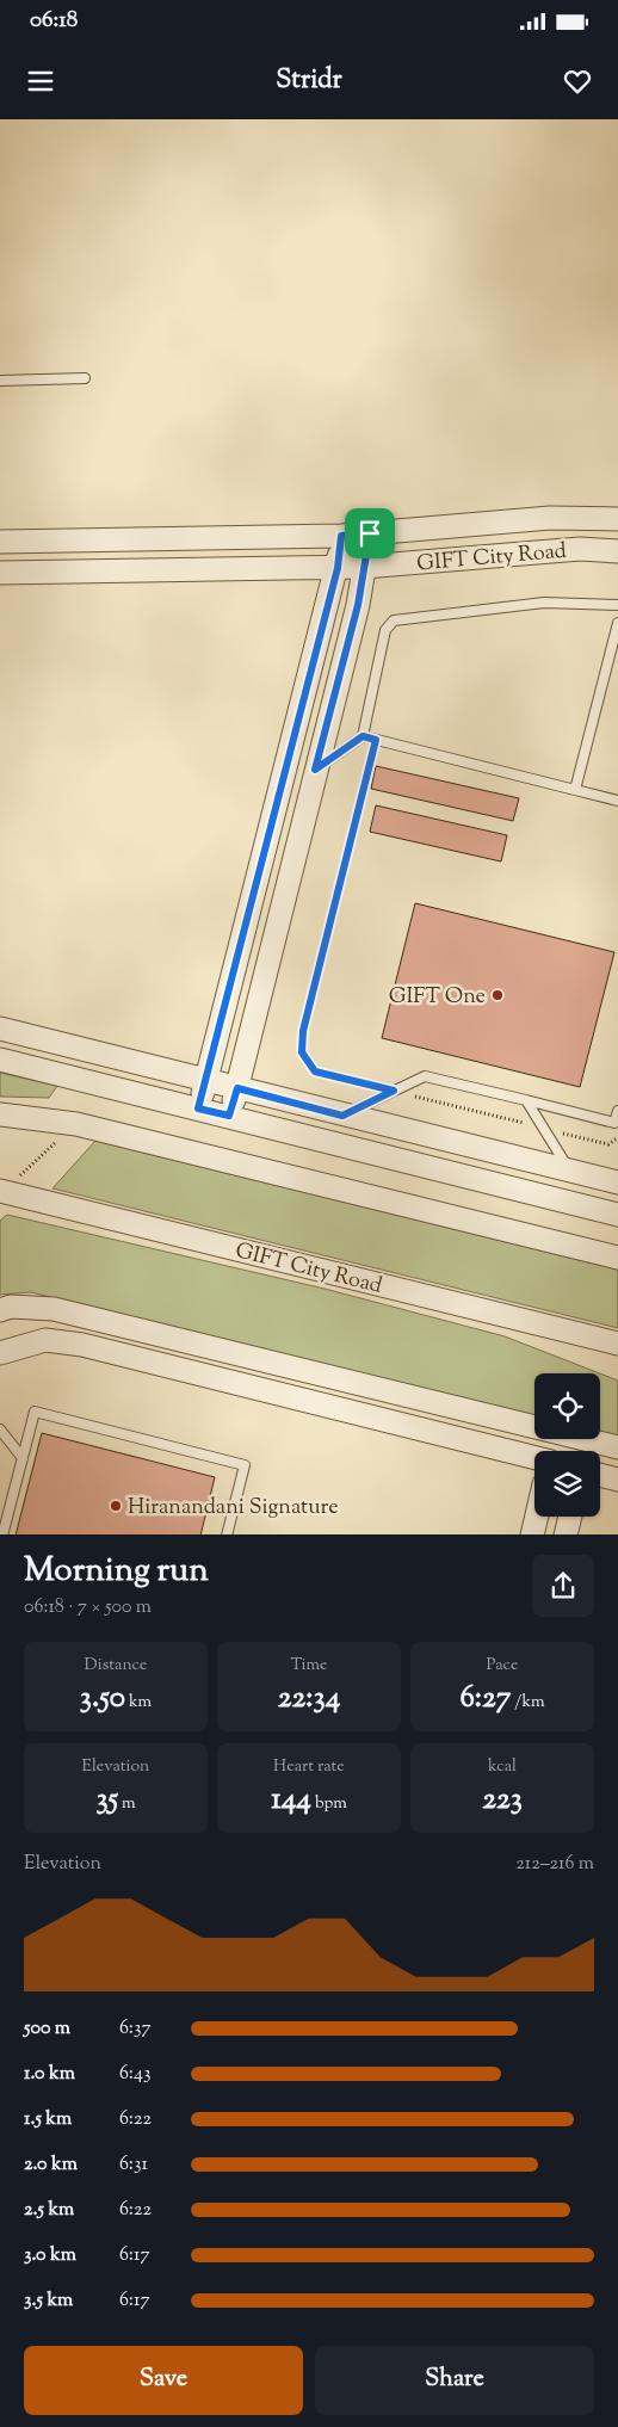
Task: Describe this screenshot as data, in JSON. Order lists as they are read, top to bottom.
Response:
{
  "streets": {
    "street": ["GIFT City Road"]
  },
  "places": ["GIFT One", "Hiranandani Signature"],
  "page": {
    "status": "06:18",
    "header": "Stridr",
    "heading": ["Morning run", "06:18 · 7 × 500 m"],
    "stats": [
      ["Distance", "3.50 km"],
      ["Time", "22:34"],
      ["Pace", "6:27 /km"],
      ["Elevation", "35 m"],
      ["Heart rate", "144 bpm"],
      ["kcal", "223"]
    ],
    "chart": ["Elevation", "212–216 m"],
    "list": [
      {
        "name": "500 m",
        "note": "6:37"
      },
      {
        "name": "1.0 km",
        "note": "6:43"
      },
      {
        "name": "1.5 km",
        "note": "6:22"
      },
      {
        "name": "2.0 km",
        "note": "6:31"
      },
      {
        "name": "2.5 km",
        "note": "6:22"
      },
      {
        "name": "3.0 km",
        "note": "6:17"
      },
      {
        "name": "3.5 km",
        "note": "6:17"
      }
    ],
    "buttons": ["Save", "Share"]
  }
}
